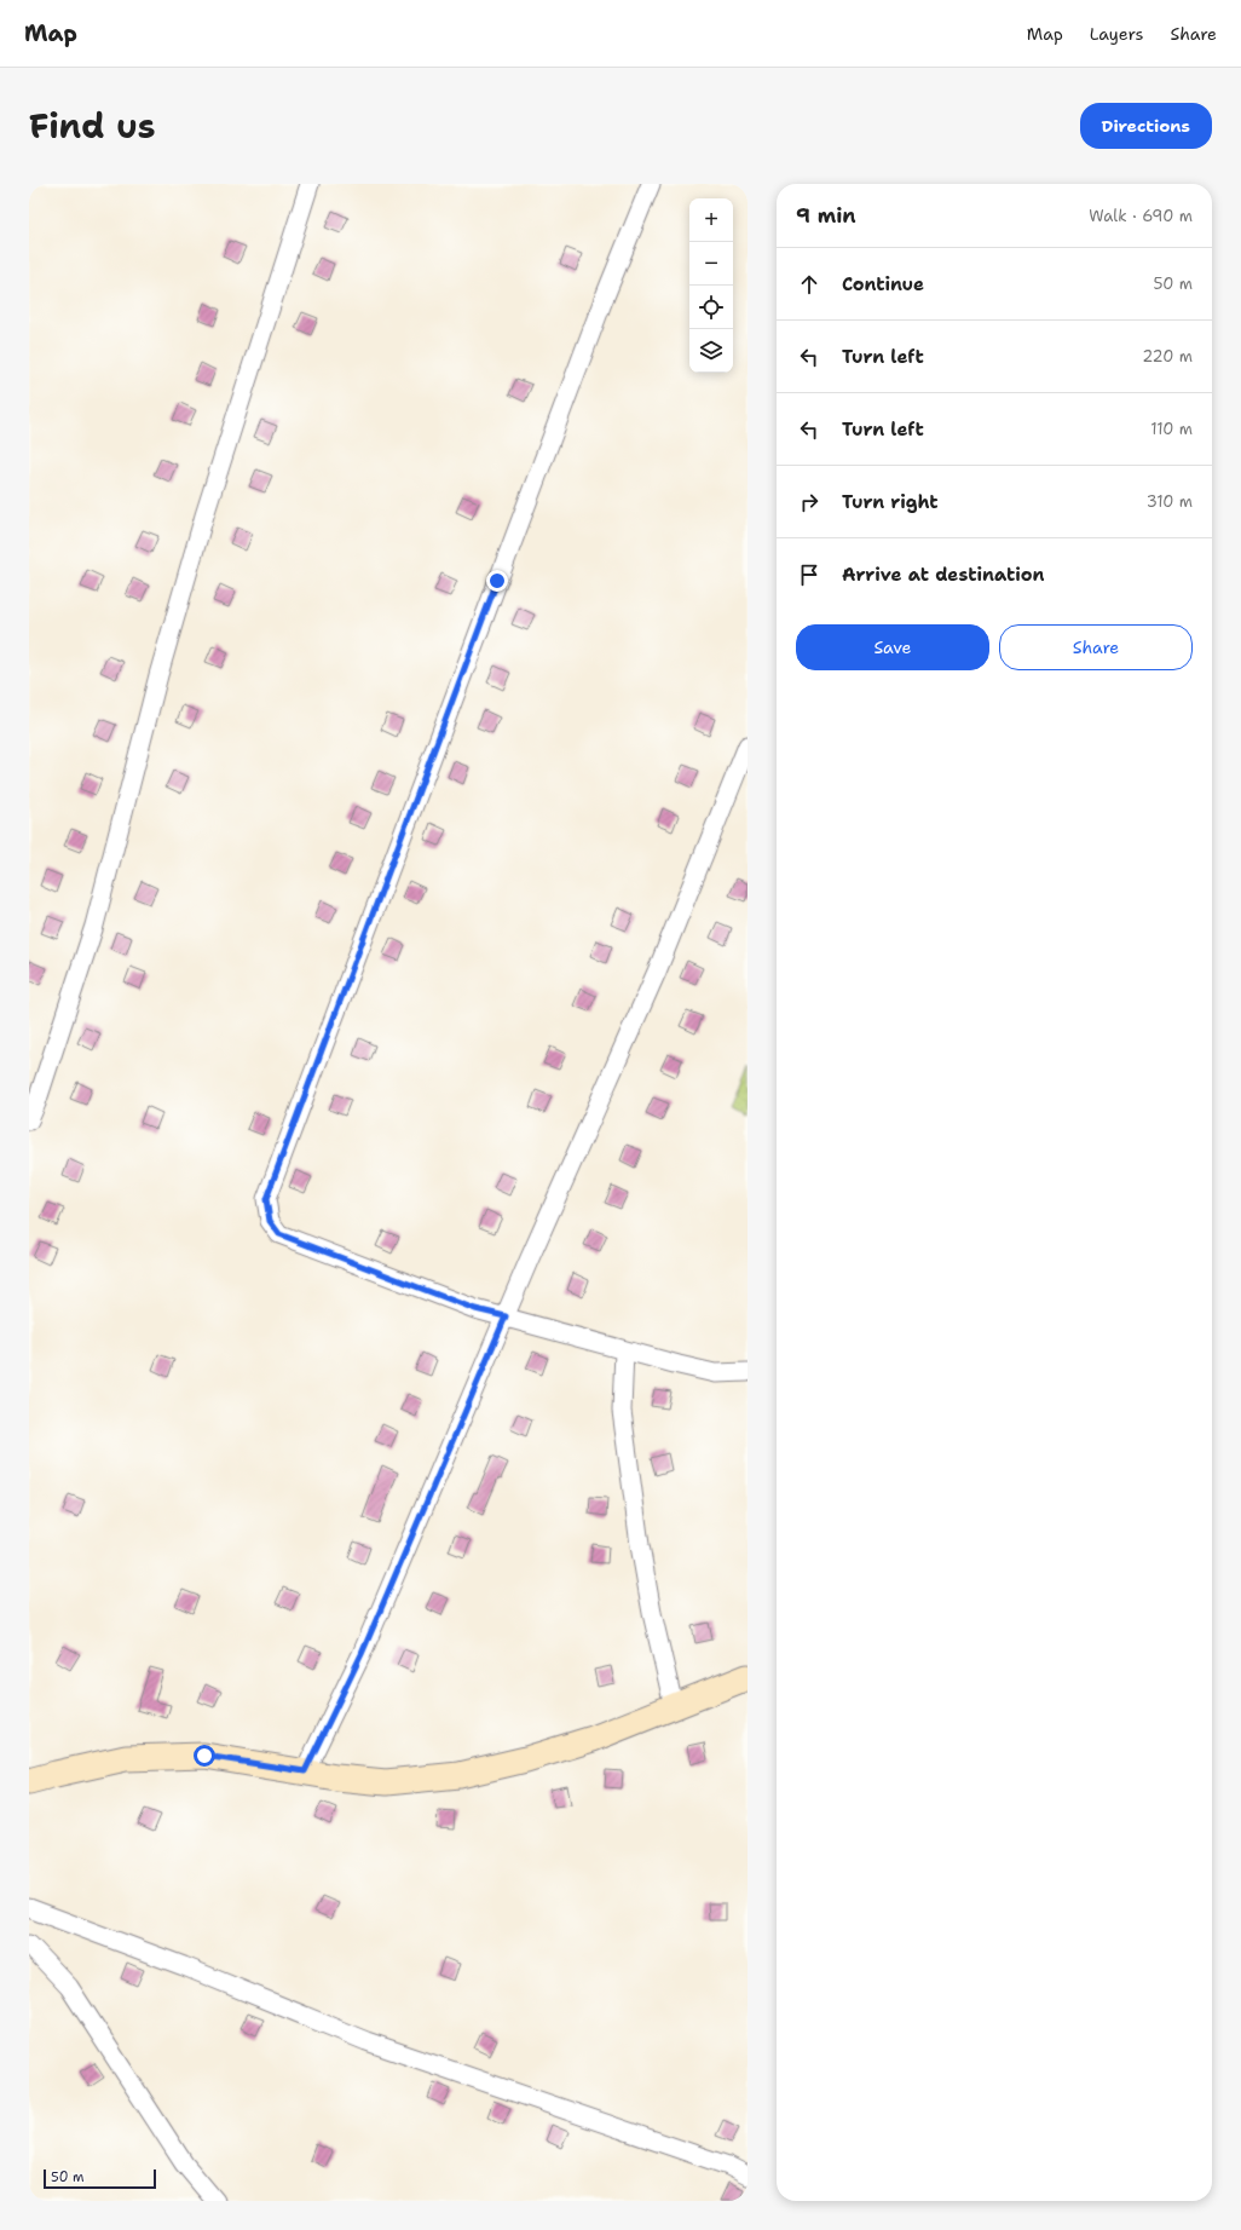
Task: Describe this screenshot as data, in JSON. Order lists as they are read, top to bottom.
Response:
{
  "scale_bar": "50 m",
  "page": {
    "header": "Map",
    "nav": ["Map", "Layers", "Share"],
    "title": "Find us",
    "buttons": [
      "Directions",
      ["Save", "Share"]
    ],
    "heading": ["9 min", "Walk · 690 m"],
    "map_buttons": ["+", "−"],
    "list": [
      ["Continue", "50 m"],
      ["Turn left", "220 m"],
      ["Turn left", "110 m"],
      ["Turn right", "310 m"],
      "Arrive at destination"
    ],
    "scale": "50 m"
  }
}
